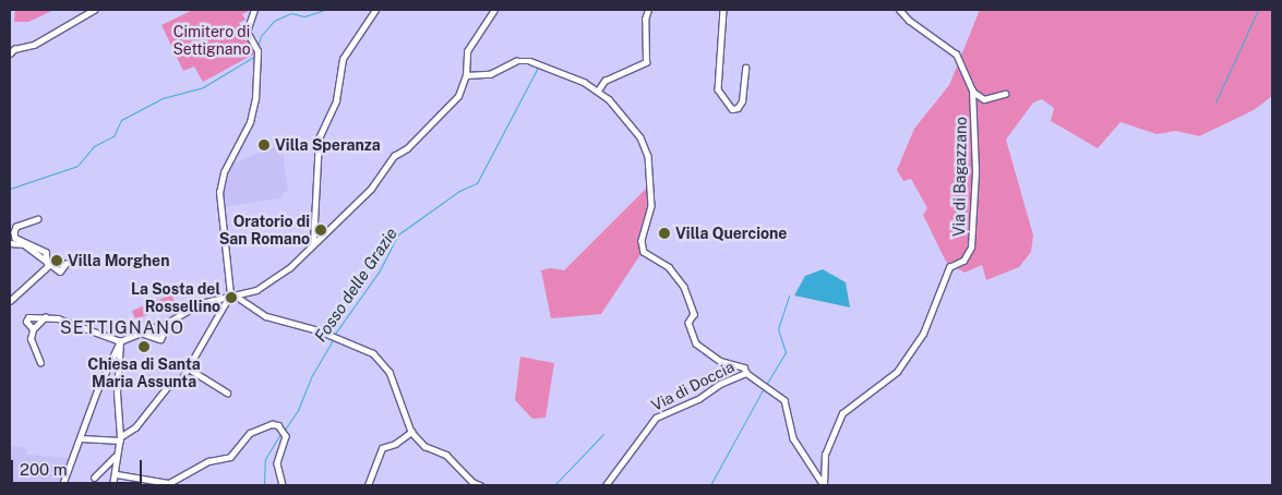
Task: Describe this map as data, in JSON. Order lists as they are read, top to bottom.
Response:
{
  "streets": {
    "street": ["Via di Bagazzano", "Via di Doccia"]
  },
  "crossings": [
    ["Via di Bagazzano", "Via di Doccia"]
  ],
  "districts": ["SETTIGNANO"],
  "water": ["Fosso delle Grazie"],
  "parks": ["Cimitero di Settignano"],
  "places": [
    "Villa Speranza",
    "Oratorio di San Romano",
    "Villa Quercione",
    "Villa Morghen",
    "La Sosta del Rossellino",
    "Chiesa di Santa Maria Assunta"
  ],
  "scale_bar": "200 m"
}
